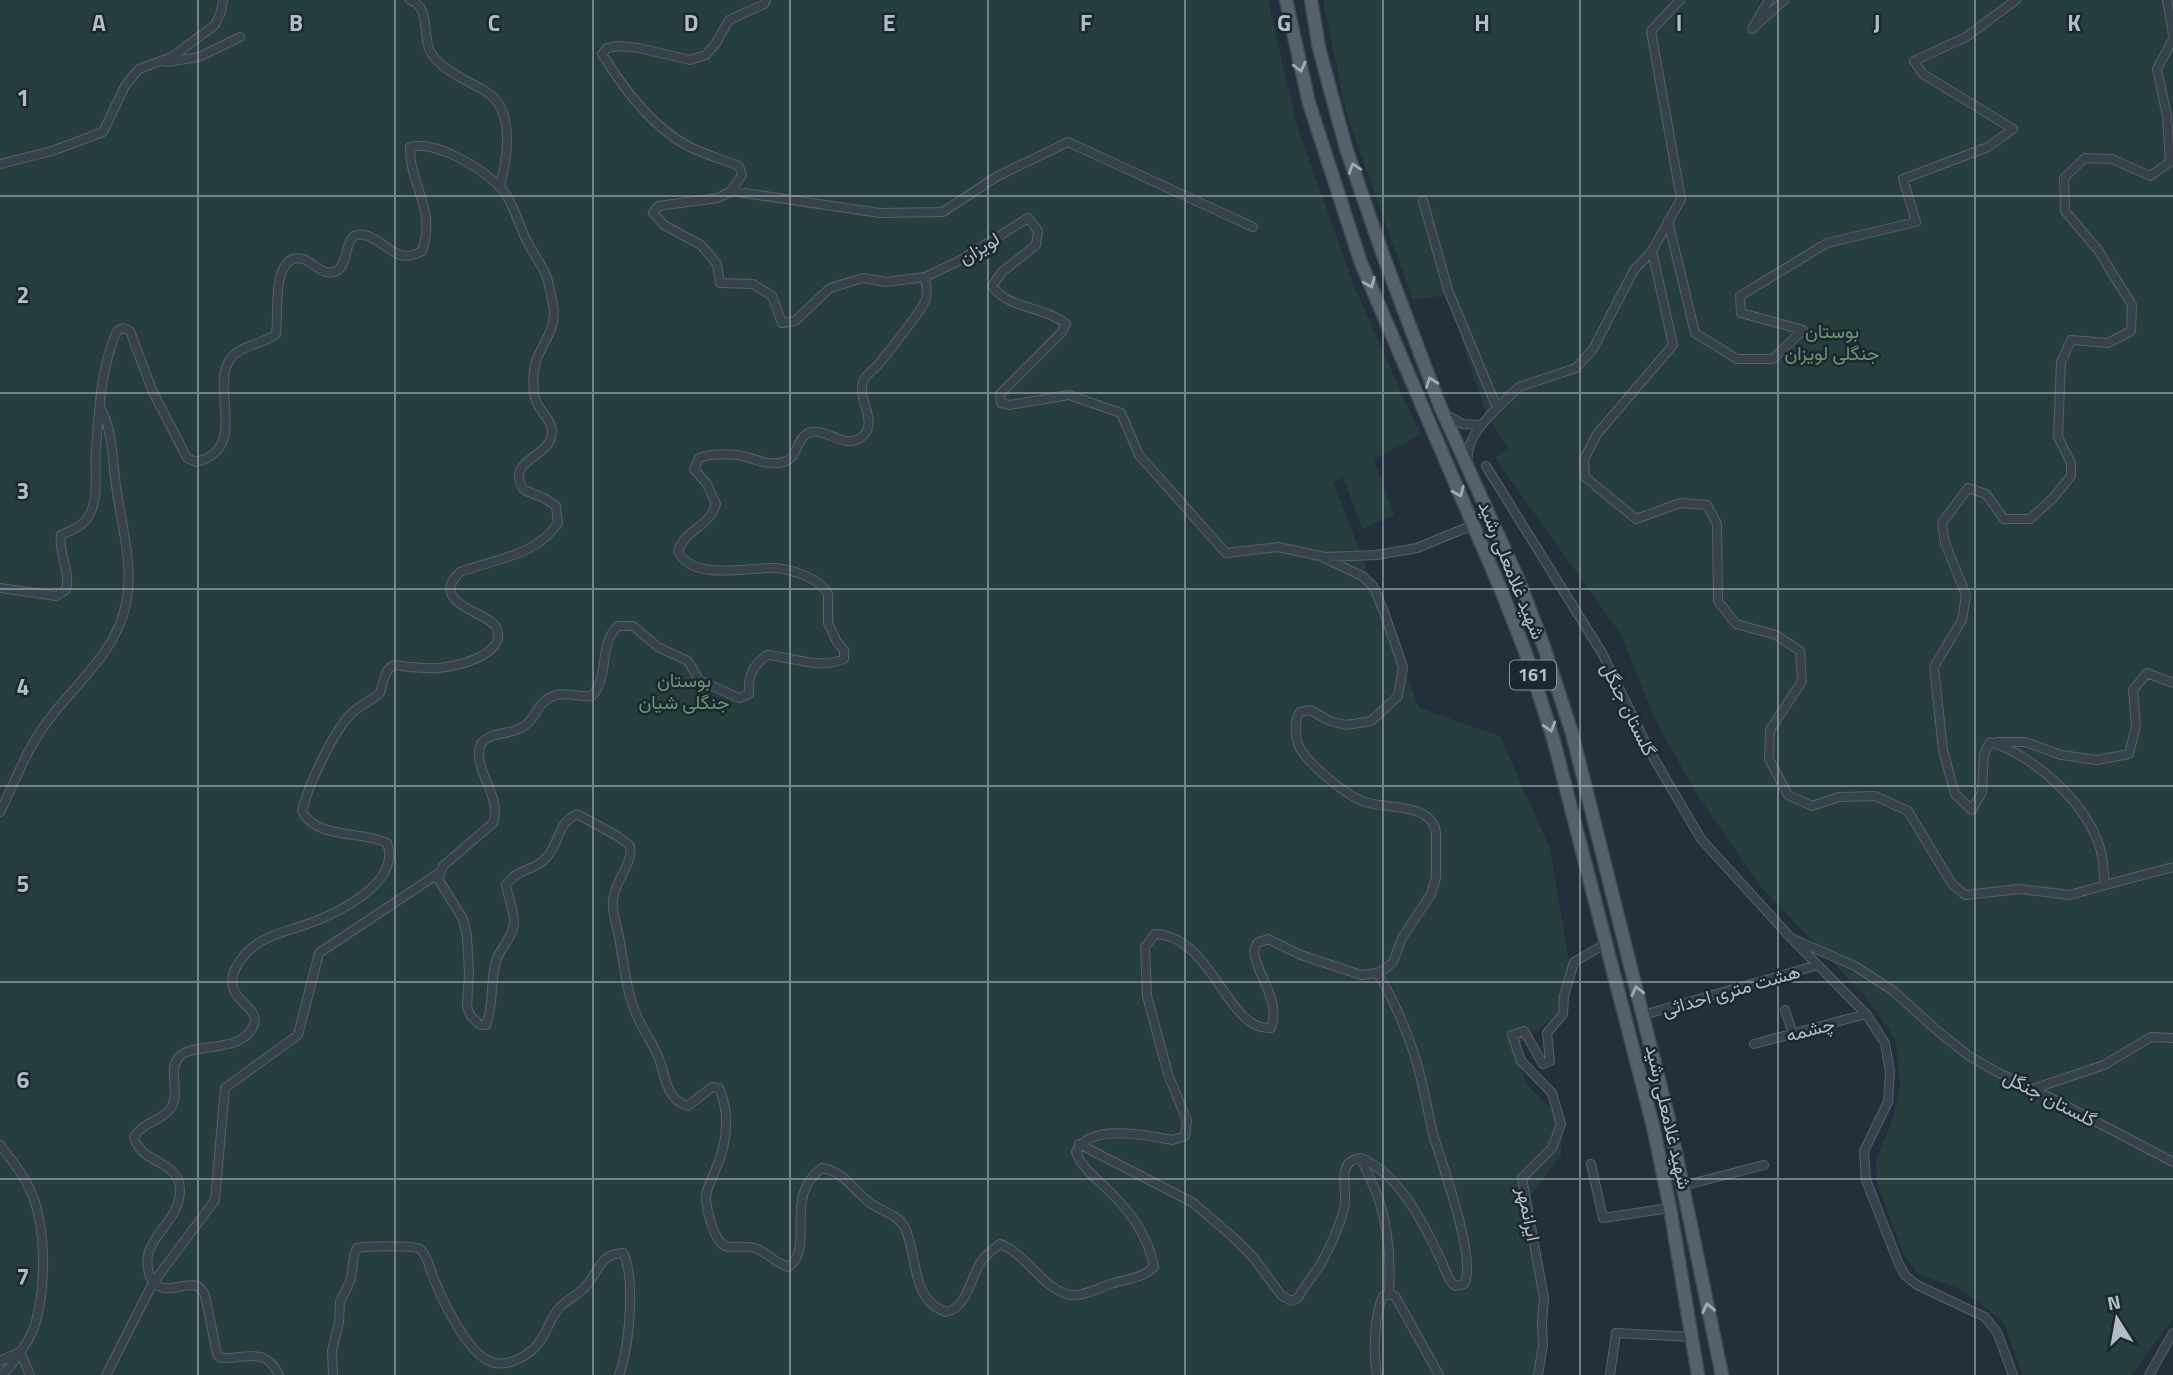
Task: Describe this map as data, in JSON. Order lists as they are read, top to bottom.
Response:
{
  "streets": {
    "main road": ["شهید غلامعلی رشید", "161"],
    "street": [
      "لویزان",
      "گلستان جنگل",
      "هشت متری احداثی",
      "چشمه",
      "ایرانمهر"
    ]
  },
  "crossings": [
    ["لویزان", "شهید غلامعلی رشید"],
    ["شهید غلامعلی رشید", "هشت متری احداثی"],
    ["شهید غلامعلی رشید", "ایرانمهر"],
    ["گلستان جنگل", "هشت متری احداثی"],
    ["گلستان جنگل", "چشمه"]
  ],
  "parks": ["بوستان جنگلی لویزان", "بوستان جنگلی شیان"],
  "north": "top",
  "grid": {
    "columns": [
      "A",
      "B",
      "C",
      "D",
      "E",
      "F",
      "G",
      "H",
      "I",
      "J",
      "K"
    ],
    "rows": [
      "1",
      "2",
      "3",
      "4",
      "5",
      "6",
      "7"
    ]
  }
}
